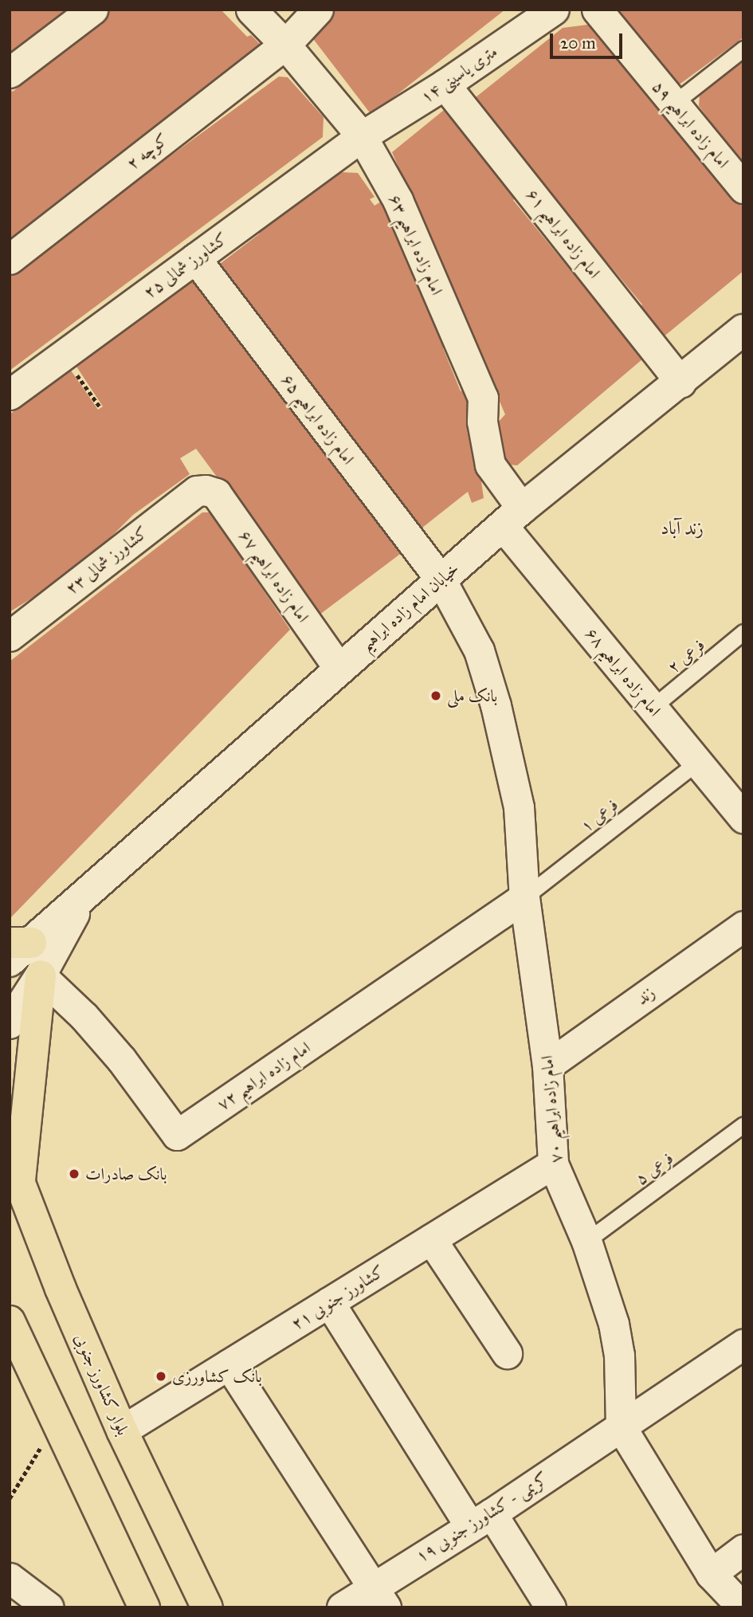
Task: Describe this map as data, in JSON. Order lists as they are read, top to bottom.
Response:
{
  "streets": {
    "main road": ["خیابان امام زاده ابراهیم", "بلوار کشاورز جنوبی"],
    "street": [
      "۱۴ متری یاسینی",
      "امام زاده ابراهیم ۵۹",
      "کوچه ۲",
      "امام زاده ابراهیم ۶۱",
      "امام زاده ابراهیم ۶۳",
      "کشاورز شمالی ۲۵",
      "امام زاده ابراهیم ۶۵",
      "کشاورز شمالی ۲۳",
      "امام زاده ابراهیم ۶۷",
      "امام زاده ابراهیم ۶۸",
      "زند",
      "امام زاده ابراهیم ۷۲",
      "امام زاده ابراهیم ۷۰",
      "کشاورز جنوبی ۲۱",
      "کریمی - کشاورز جنوبی ۱۹"
    ],
    "lane": ["فرعی ۲", "فرعی ۱", "فرعی ۵"]
  },
  "crossings": [
    ["۱۴ متری یاسینی", "امام زاده ابراهیم ۶۱"],
    ["۱۴ متری یاسینی", "امام زاده ابراهیم ۶۳"],
    ["۱۴ متری یاسینی", "کشاورز شمالی ۲۵"],
    ["کوچه ۲", "امام زاده ابراهیم ۶۳"],
    ["امام زاده ابراهیم ۶۱", "خیابان امام زاده ابراهیم"],
    ["امام زاده ابراهیم ۶۳", "کشاورز شمالی ۲۵"],
    ["امام زاده ابراهیم ۶۳", "خیابان امام زاده ابراهیم"],
    ["امام زاده ابراهیم ۶۳", "امام زاده ابراهیم ۶۸"],
    ["کشاورز شمالی ۲۵", "امام زاده ابراهیم ۶۵"],
    ["امام زاده ابراهیم ۶۵", "خیابان امام زاده ابراهیم"],
    ["امام زاده ابراهیم ۶۵", "امام زاده ابراهیم ۷۰"],
    ["کشاورز شمالی ۲۳", "امام زاده ابراهیم ۶۷"],
    ["امام زاده ابراهیم ۶۷", "خیابان امام زاده ابراهیم"],
    ["خیابان امام زاده ابراهیم", "امام زاده ابراهیم ۶۸"],
    ["خیابان امام زاده ابراهیم", "امام زاده ابراهیم ۷۲"],
    ["خیابان امام زاده ابراهیم", "امام زاده ابراهیم ۷۰"],
    ["فرعی ۲", "امام زاده ابراهیم ۶۸"],
    ["امام زاده ابراهیم ۶۸", "فرعی ۱"],
    ["فرعی ۱", "امام زاده ابراهیم ۷۲"],
    ["فرعی ۱", "امام زاده ابراهیم ۷۰"],
    ["زند", "امام زاده ابراهیم ۷۰"],
    ["امام زاده ابراهیم ۷۲", "امام زاده ابراهیم ۷۰"],
    ["امام زاده ابراهیم ۷۰", "فرعی ۵"],
    ["امام زاده ابراهیم ۷۰", "کشاورز جنوبی ۲۱"],
    ["امام زاده ابراهیم ۷۰", "کریمی - کشاورز جنوبی ۱۹"],
    ["کشاورز جنوبی ۲۱", "بلوار کشاورز جنوبی"]
  ],
  "districts": ["زند آباد"],
  "places": ["بانک ملی", "بانک صادرات", "بانک کشاورزی"],
  "scale_bar": "20 m"
}
